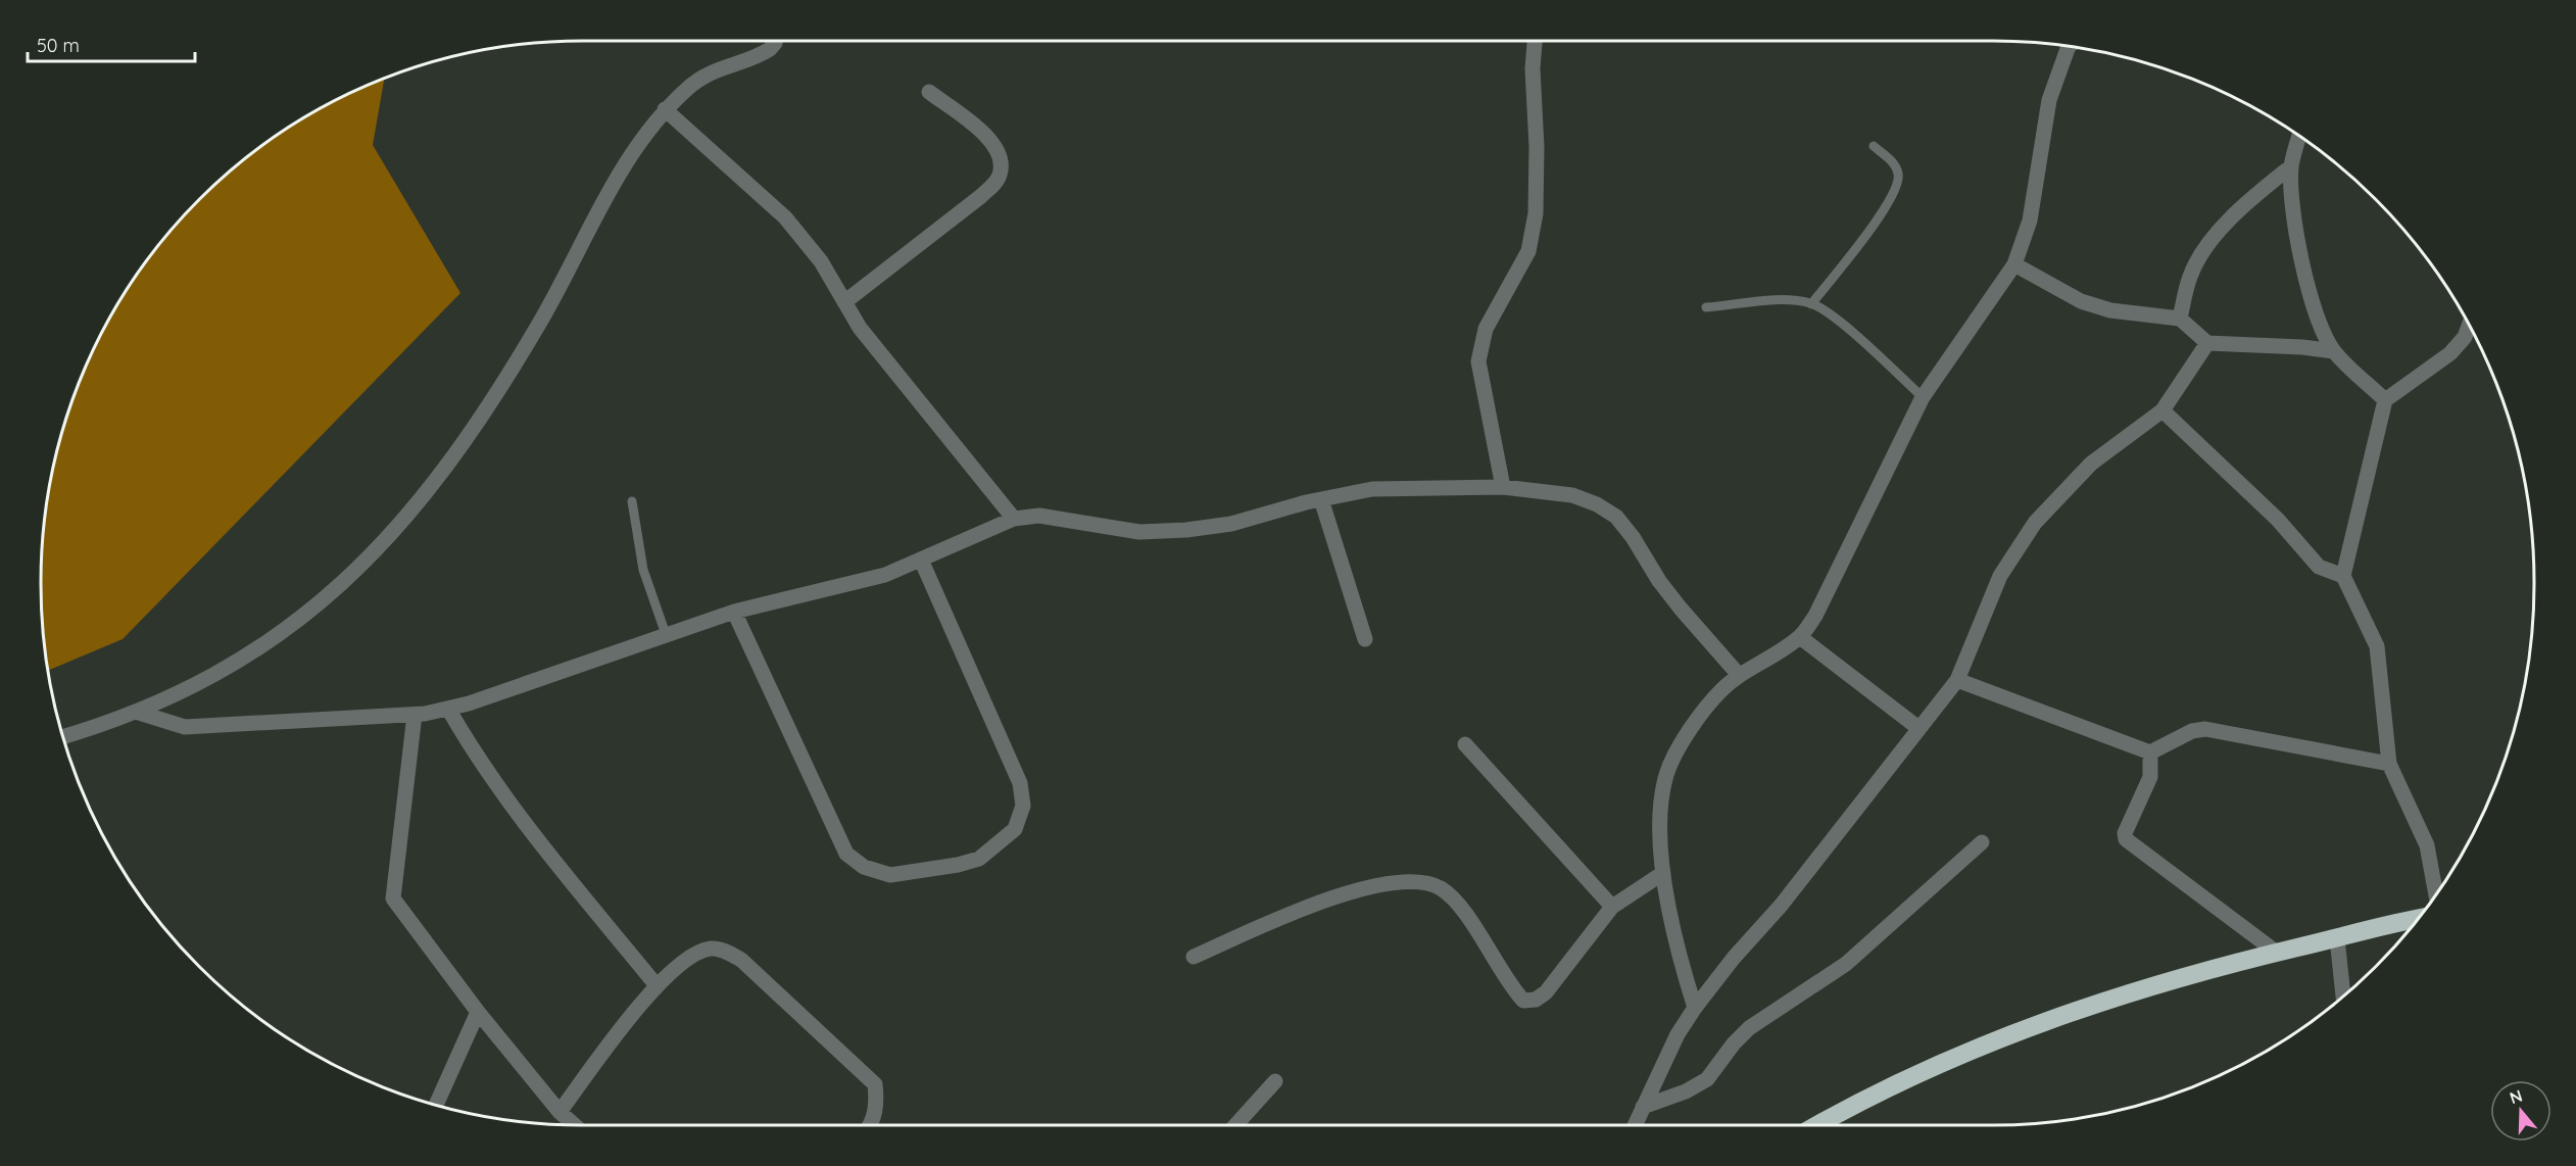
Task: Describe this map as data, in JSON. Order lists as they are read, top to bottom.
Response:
{
  "scale_bar": "50 m",
  "north": "top"
}
